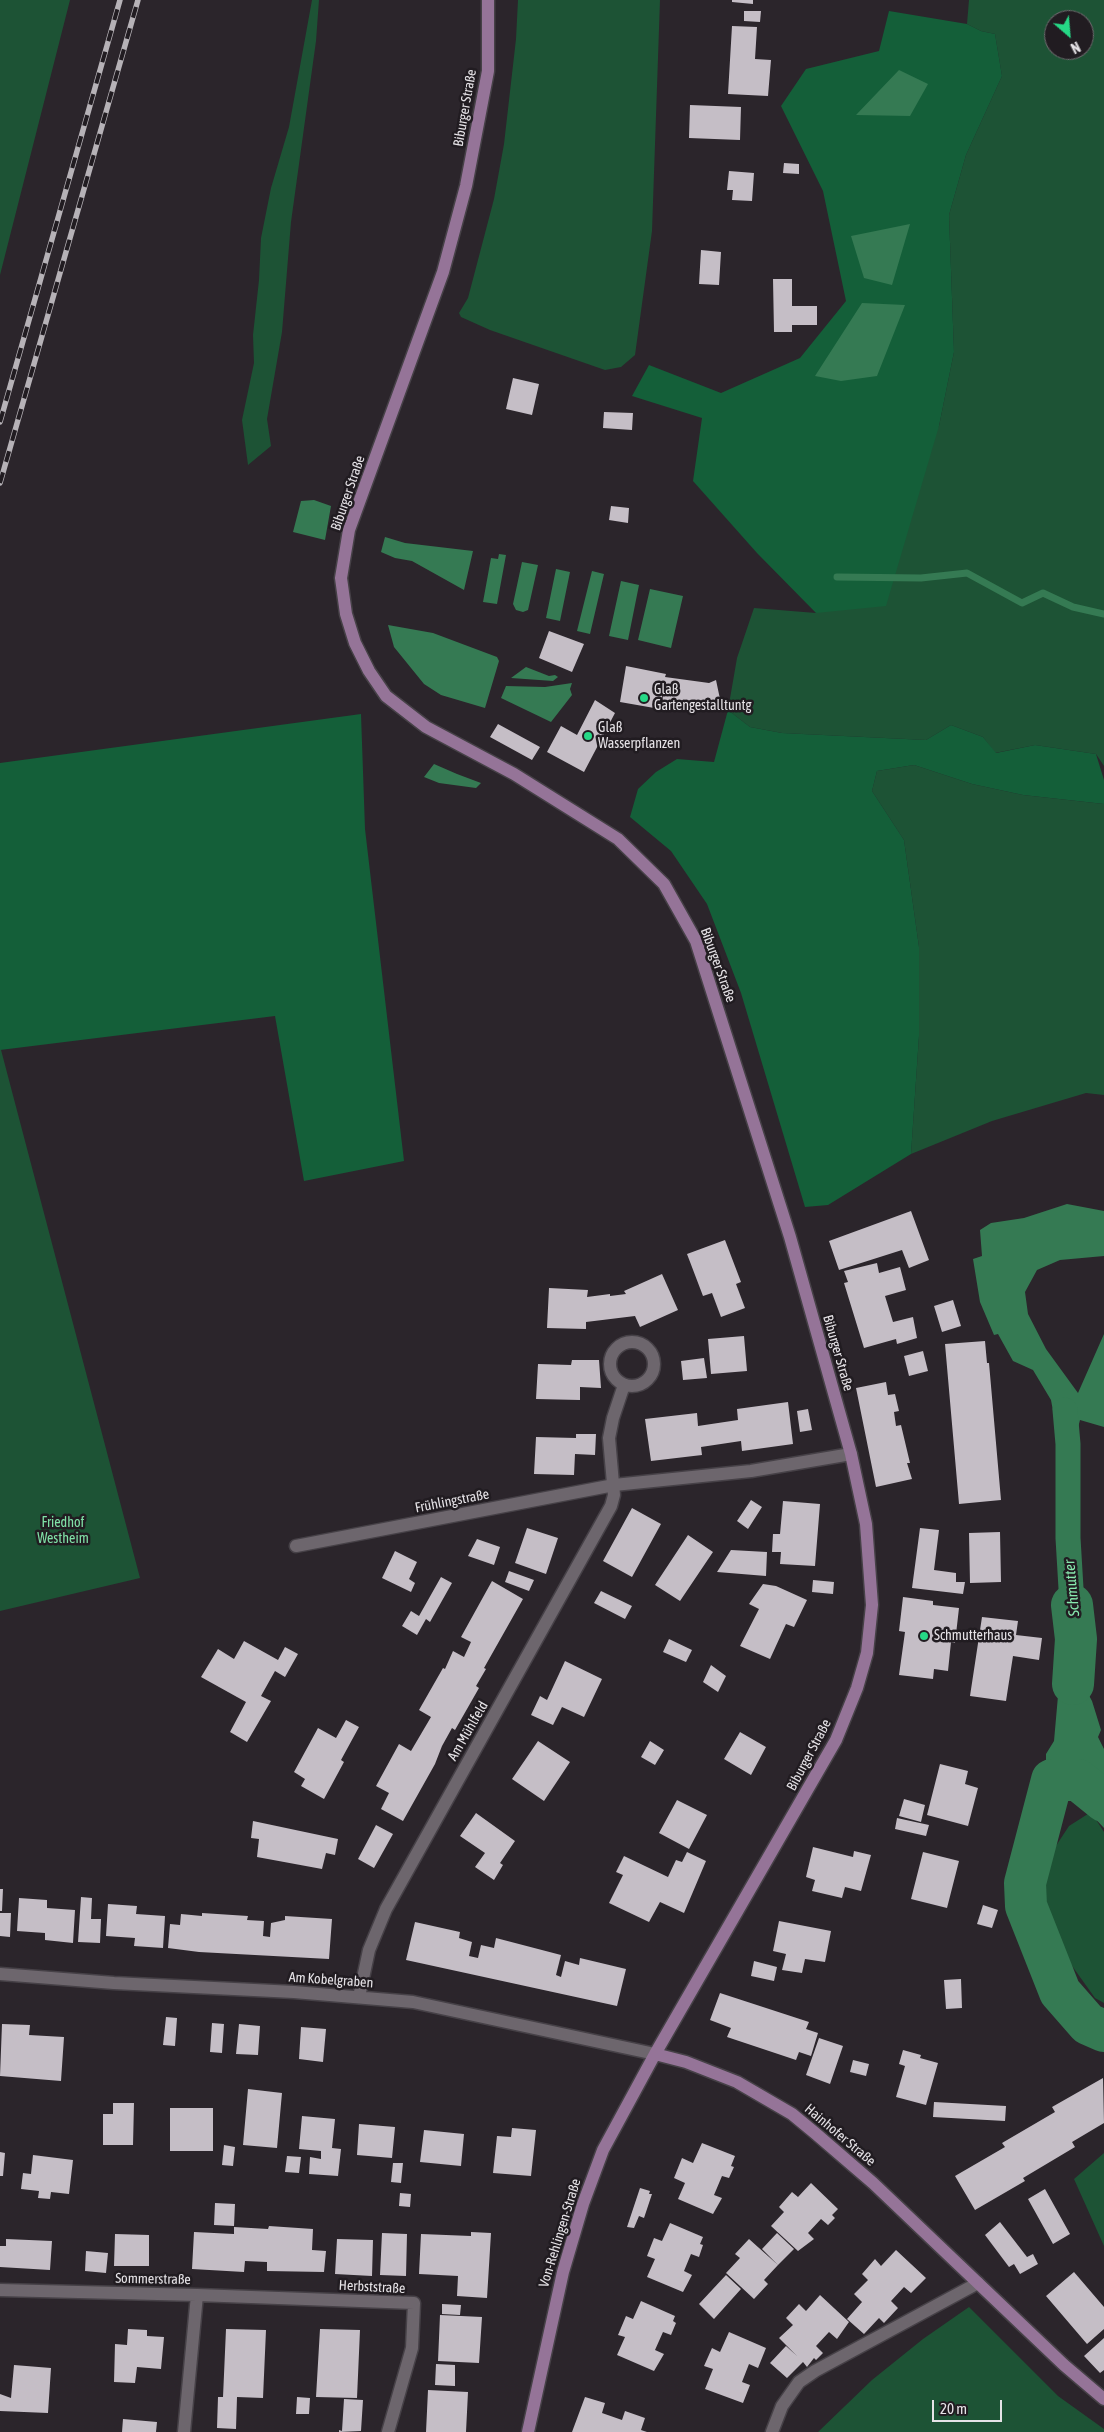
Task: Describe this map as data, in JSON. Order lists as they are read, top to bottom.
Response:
{
  "streets": {
    "street": [
      "Biburger Straße",
      "Frühlingstraße",
      "Am Mühlfeld",
      "Am Kobelgraben",
      "Hainhofer Straße",
      "Von-Rehlingen-Straße",
      "Sommerstraße",
      "Herbststraße"
    ]
  },
  "crossings": [
    ["Biburger Straße", "Frühlingstraße"],
    ["Biburger Straße", "Am Kobelgraben"],
    ["Biburger Straße", "Hainhofer Straße"],
    ["Biburger Straße", "Von-Rehlingen-Straße"],
    ["Frühlingstraße", "Am Mühlfeld"],
    ["Am Mühlfeld", "Am Kobelgraben"],
    ["Am Kobelgraben", "Hainhofer Straße"],
    ["Am Kobelgraben", "Von-Rehlingen-Straße"],
    ["Hainhofer Straße", "Von-Rehlingen-Straße"],
    ["Sommerstraße", "Herbststraße"]
  ],
  "water": ["Schmutter"],
  "parks": ["Friedhof Westheim"],
  "places": ["Glaß Gartengestalltuntg", "Glaß Wasserpflanzen", "Schmutterhaus"],
  "scale_bar": "20 m",
  "north": "bottom right"
}
